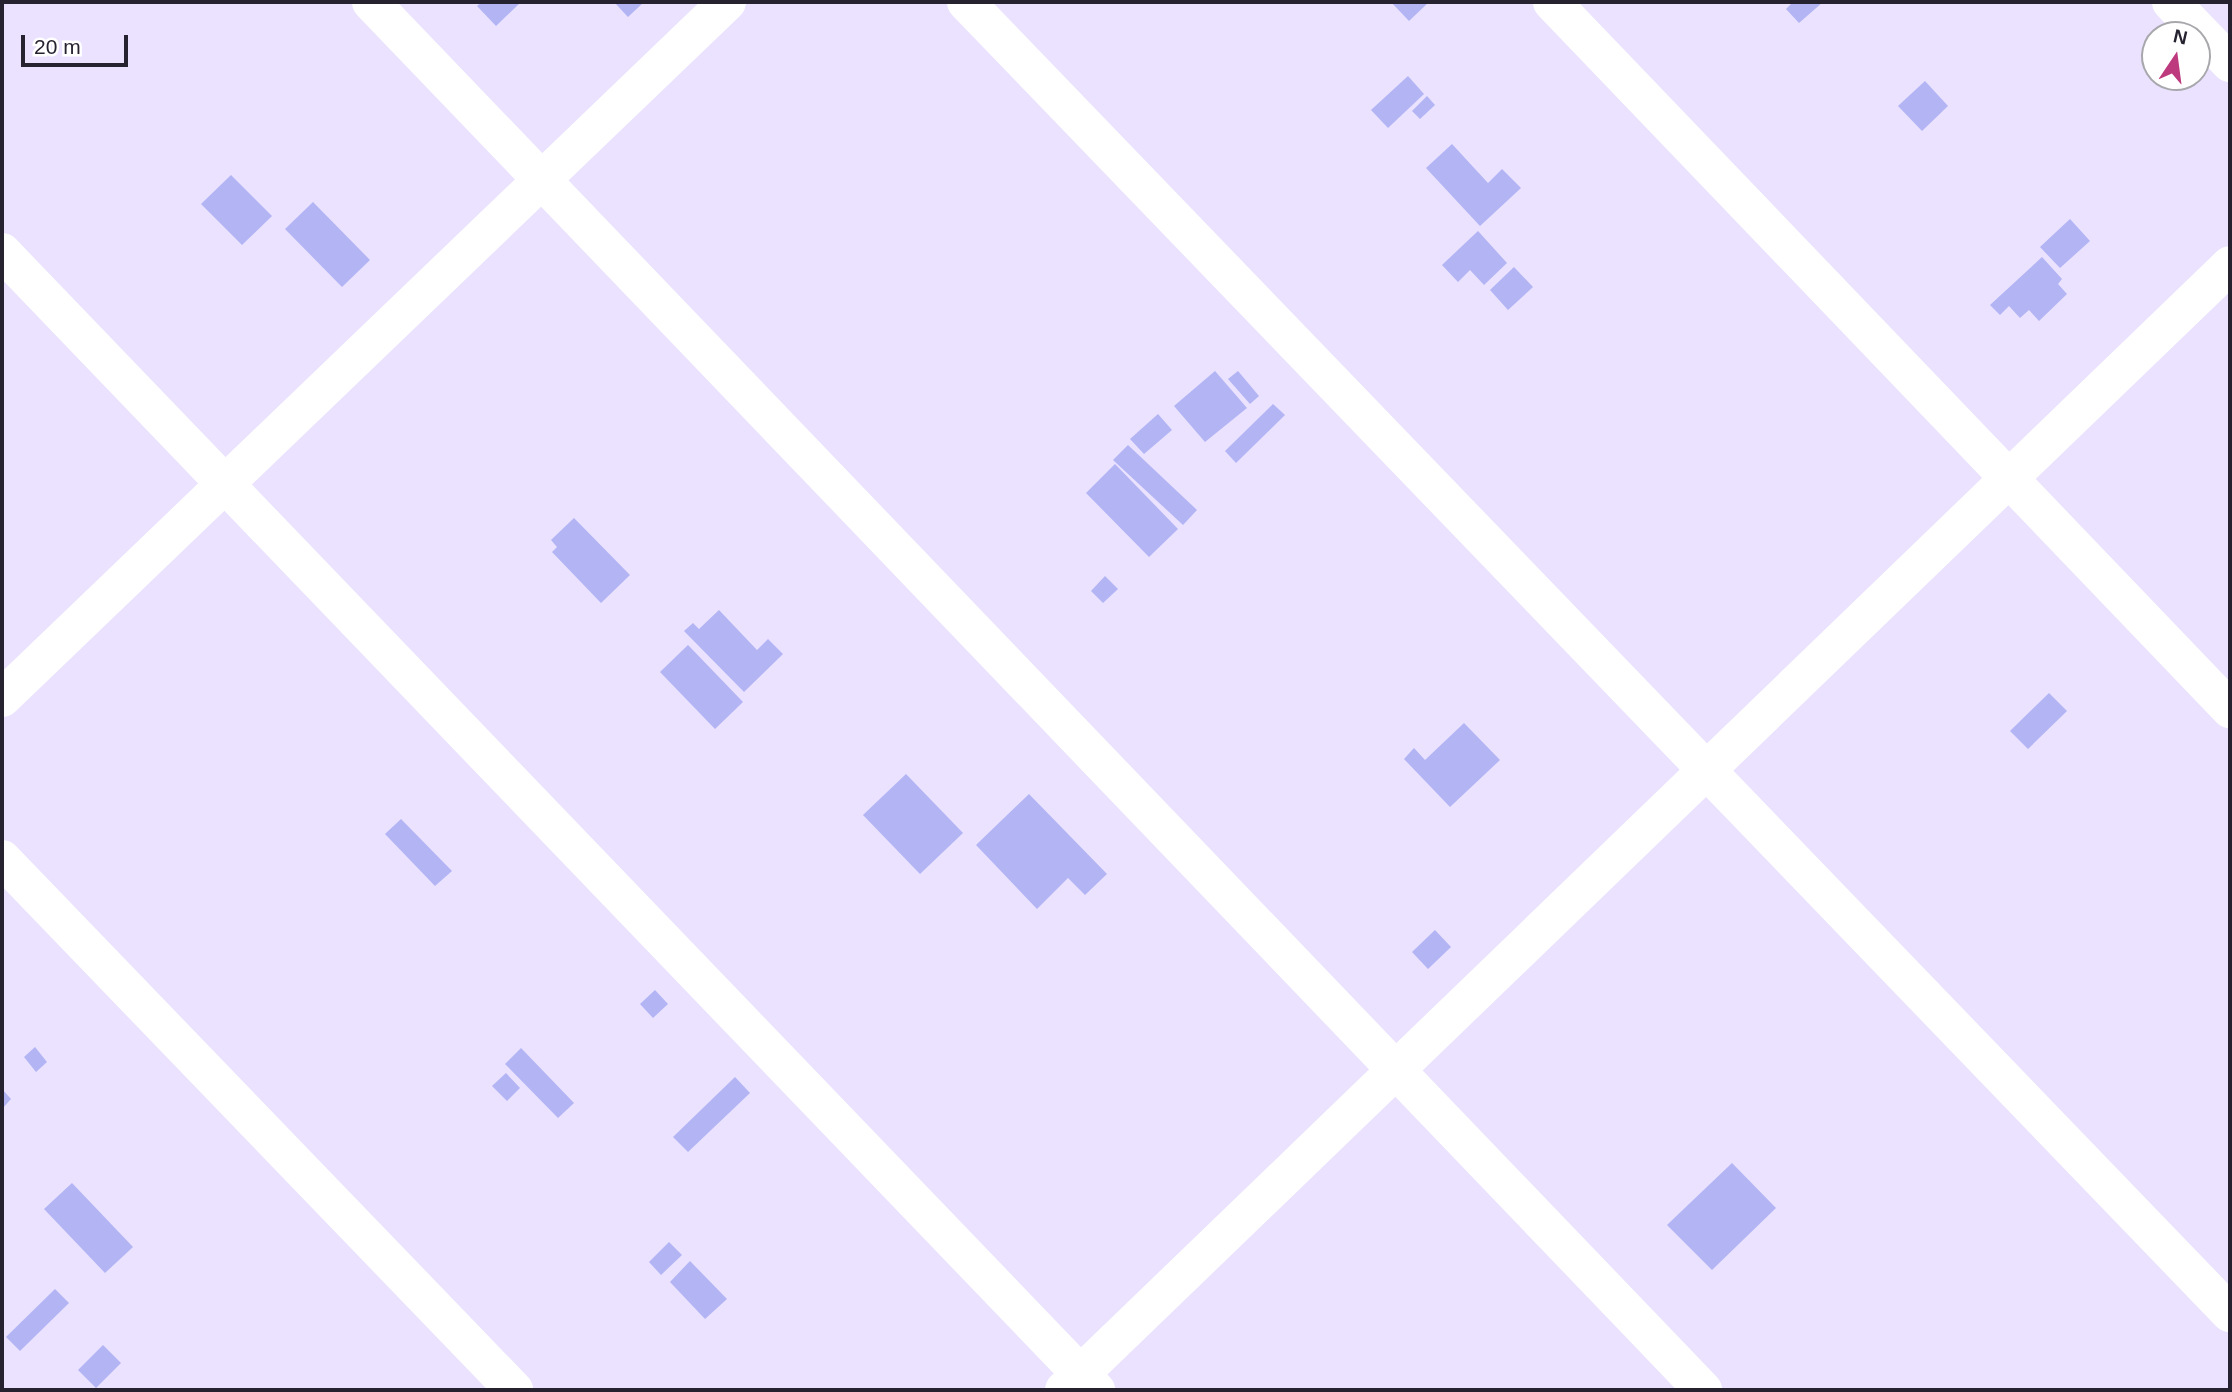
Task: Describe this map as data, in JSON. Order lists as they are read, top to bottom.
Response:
{
  "scale_bar": "20 m",
  "north": "top"
}
